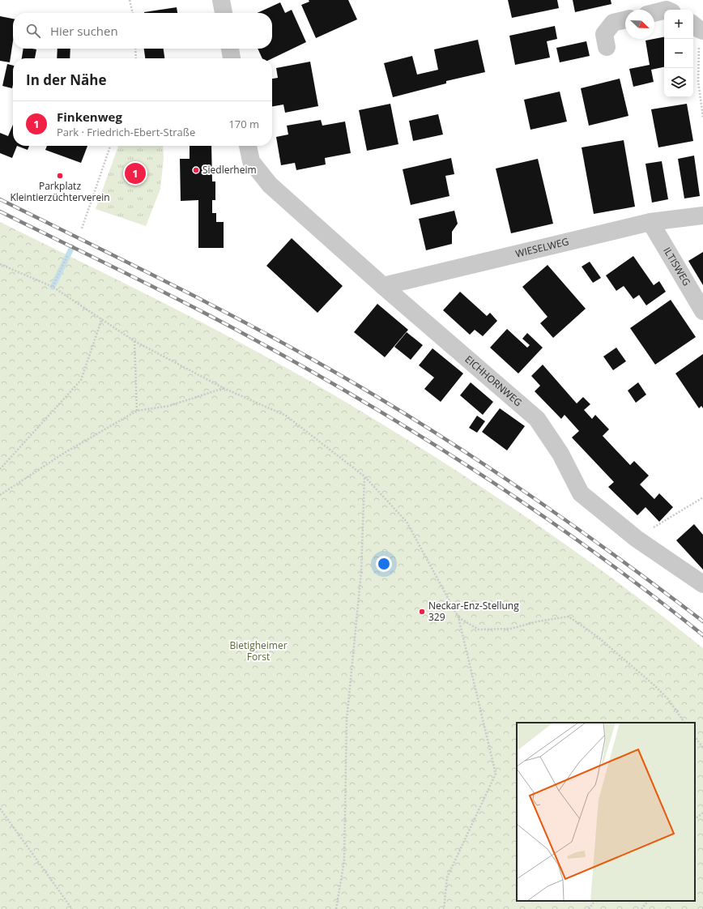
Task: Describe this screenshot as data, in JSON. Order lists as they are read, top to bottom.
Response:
{
  "streets": {
    "street": ["WIESELWEG", "ILTISWEG", "EICHHORNWEG"]
  },
  "crossings": [
    ["WIESELWEG", "ILTISWEG"],
    ["WIESELWEG", "EICHHORNWEG"]
  ],
  "parks": ["Bietigheimer Forst"],
  "places": ["Siedlerheim", "Parkplatz Kleintierzüchterverein", "Neckar-Enz-Stellung 329"],
  "north": "bottom right",
  "page": {
    "map_buttons": ["+", "−"],
    "search": "Hier suchen",
    "heading": "In der Nähe",
    "list": [
      {
        "mark": "1",
        "name": "Finkenweg",
        "note": "Park · Friedrich-Ebert-Straße",
        "value": "170 m"
      }
    ],
    "pins": "1"
  }
}
